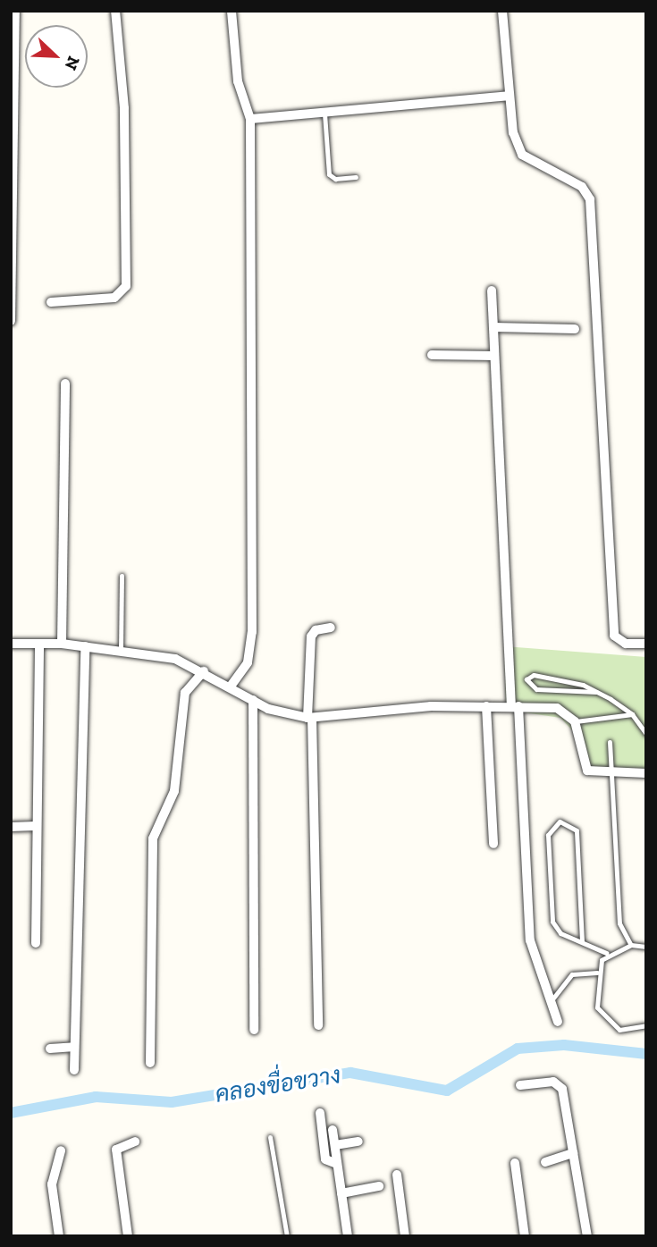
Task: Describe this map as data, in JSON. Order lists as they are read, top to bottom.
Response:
{
  "water": ["คลองขื่อขวาง"],
  "north": "bottom right"
}
